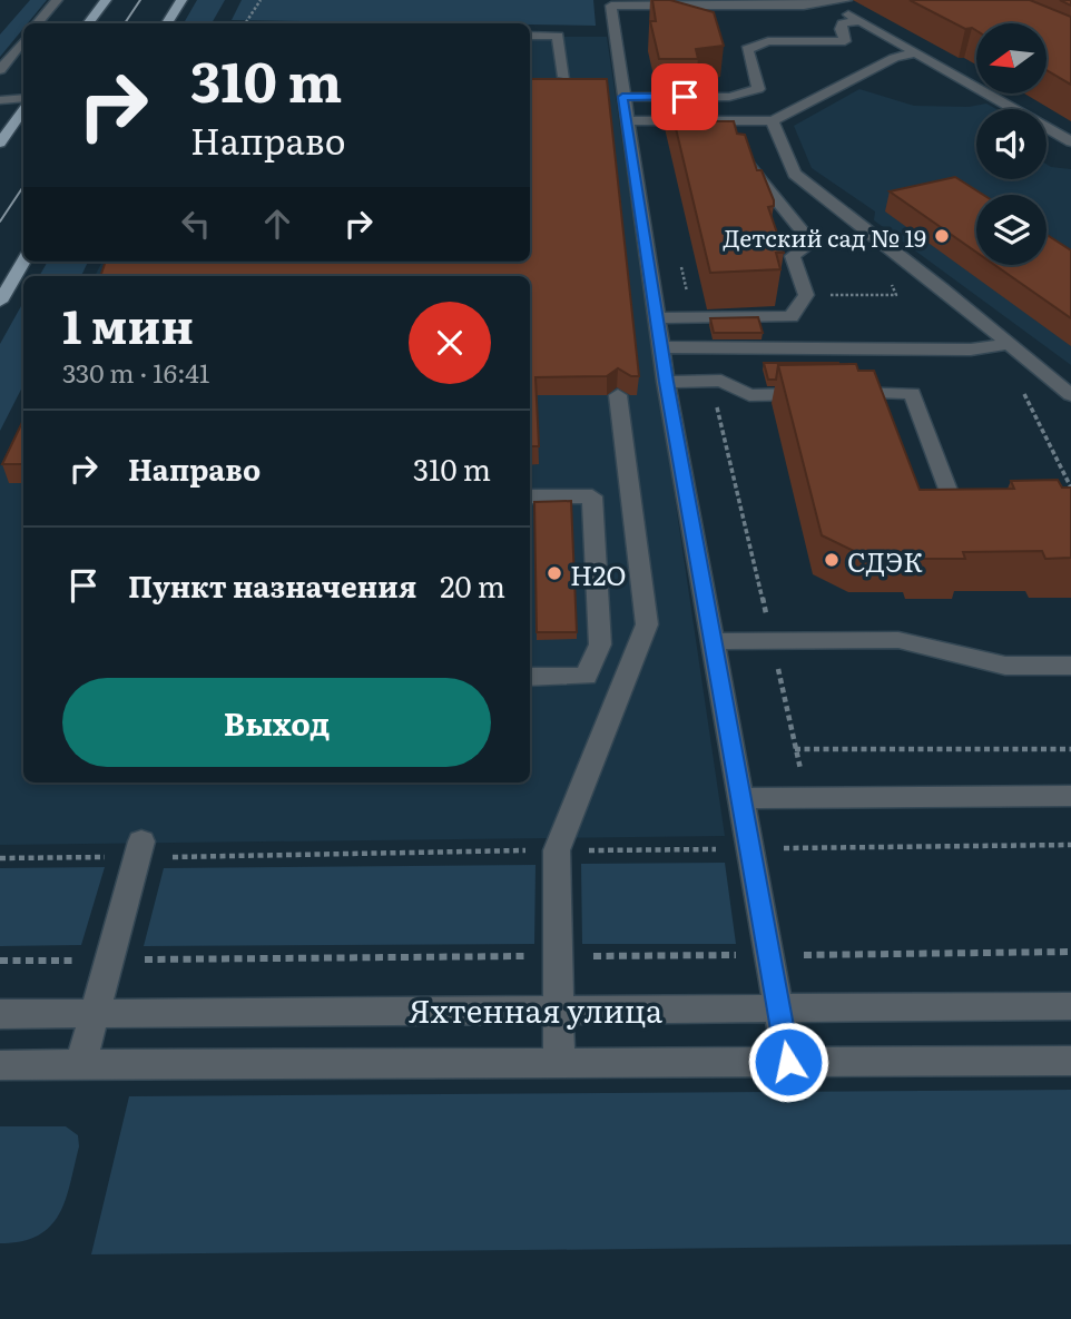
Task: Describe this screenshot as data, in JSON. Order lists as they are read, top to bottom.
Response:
{
  "streets": {
    "street": ["Яхтенная улица"]
  },
  "places": ["Детский сад № 19", "СДЭК", "H2O"],
  "north": "left",
  "page": {
    "turn": ["310 m", "Направо"],
    "heading": ["1 мин", "330 m · 16:41"],
    "list": [
      {
        "name": "Направо",
        "value": "310 m"
      },
      {
        "name": "Пункт назначения",
        "value": "20 m"
      }
    ],
    "buttons": "Выход"
  }
}
